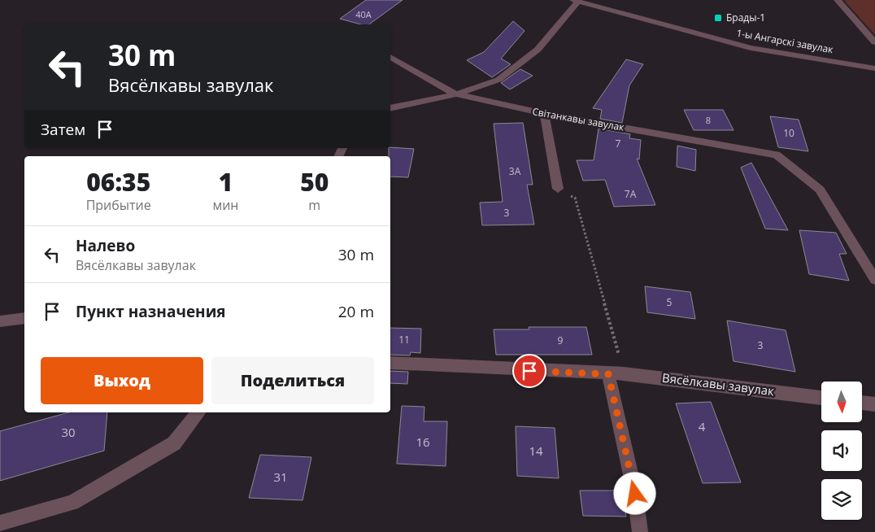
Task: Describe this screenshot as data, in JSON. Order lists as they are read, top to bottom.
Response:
{
  "streets": {
    "street": ["1-ы Ангарскі завулак", "Світанкавы завулак", "Вясёлкавы завулак"]
  },
  "places": {
    "transit": ["Брады-1"]
  },
  "house_numbers": [
    "40А",
    "8",
    "10",
    "7",
    "3А",
    "7А",
    "3",
    "5",
    "11",
    "9",
    "3",
    "4",
    "30",
    "16",
    "14",
    "31"
  ],
  "north": "bottom",
  "page": {
    "turn": ["30 m", "Вясёлкавы завулак"],
    "then": "Затем",
    "eta": [
      "06:35",
      "Прибытие",
      "1",
      "мин",
      "50",
      "m"
    ],
    "list": [
      {
        "name": "Налево",
        "note": "Вясёлкавы завулак",
        "value": "30 m"
      },
      {
        "name": "Пункт назначения",
        "value": "20 m"
      }
    ],
    "buttons": ["Выход", "Поделиться"]
  }
}
